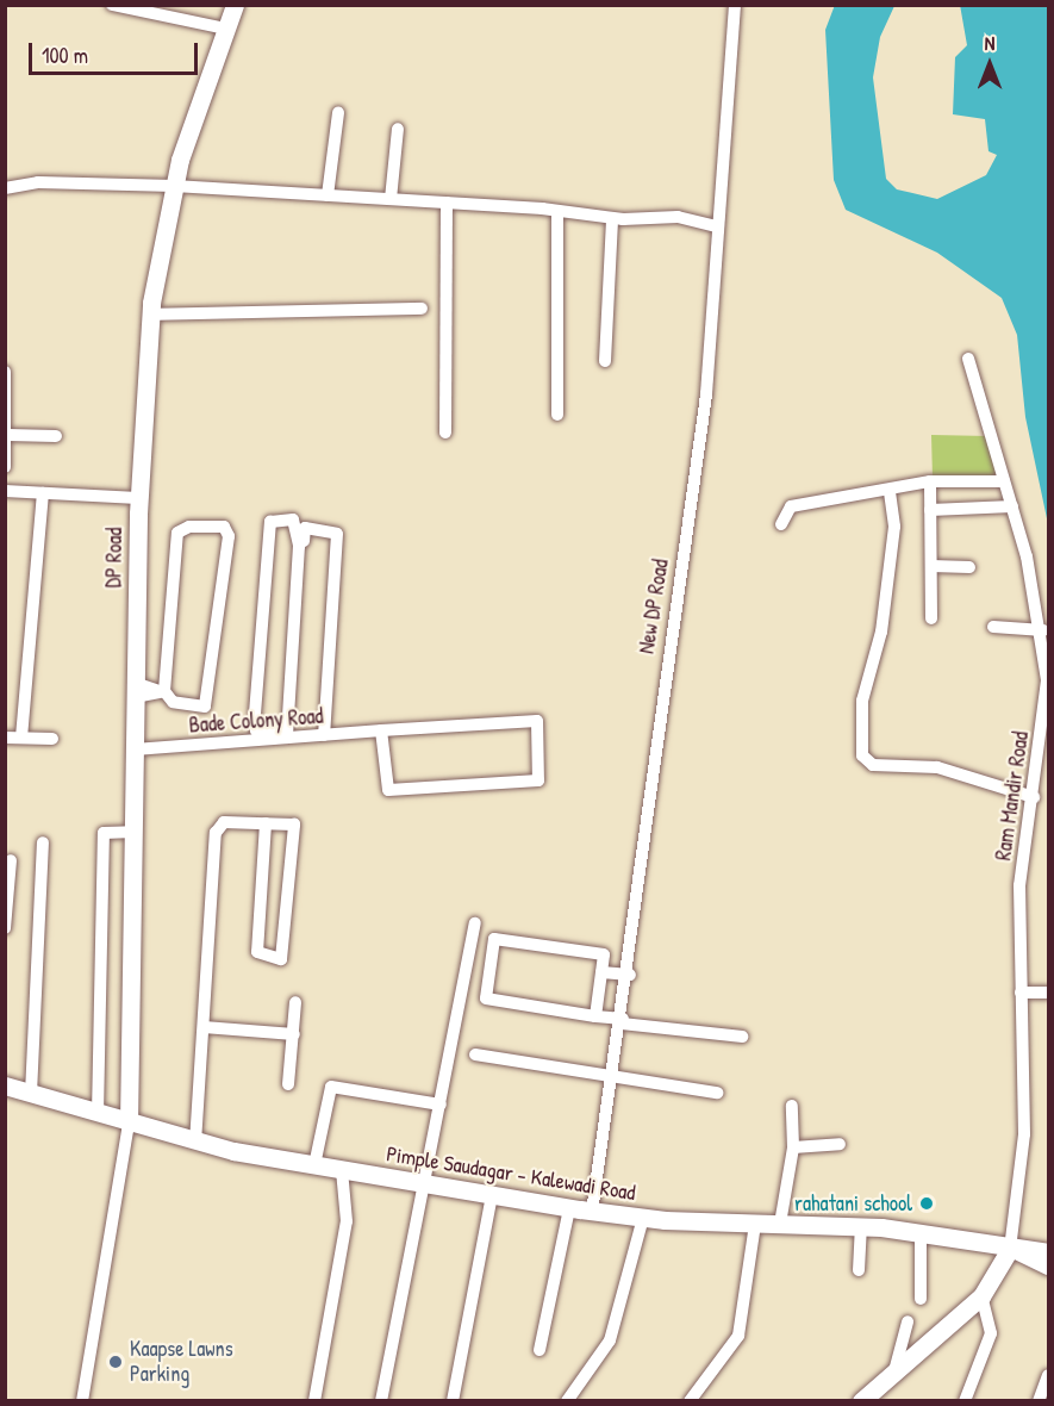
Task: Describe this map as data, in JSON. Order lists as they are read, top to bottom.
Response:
{
  "streets": {
    "street": [
      "DP Road",
      "New DP Road",
      "Bade Colony Road",
      "Ram Mandir Road",
      "Pimple Saudagar - Kalewadi Road"
    ]
  },
  "crossings": [
    ["DP Road", "Bade Colony Road"],
    ["DP Road", "Pimple Saudagar - Kalewadi Road"],
    ["New DP Road", "Pimple Saudagar - Kalewadi Road"],
    ["Ram Mandir Road", "Pimple Saudagar - Kalewadi Road"]
  ],
  "places": ["rahatani school", "Kaapse Lawns Parking"],
  "scale_bar": "100 m",
  "north": "top"
}
